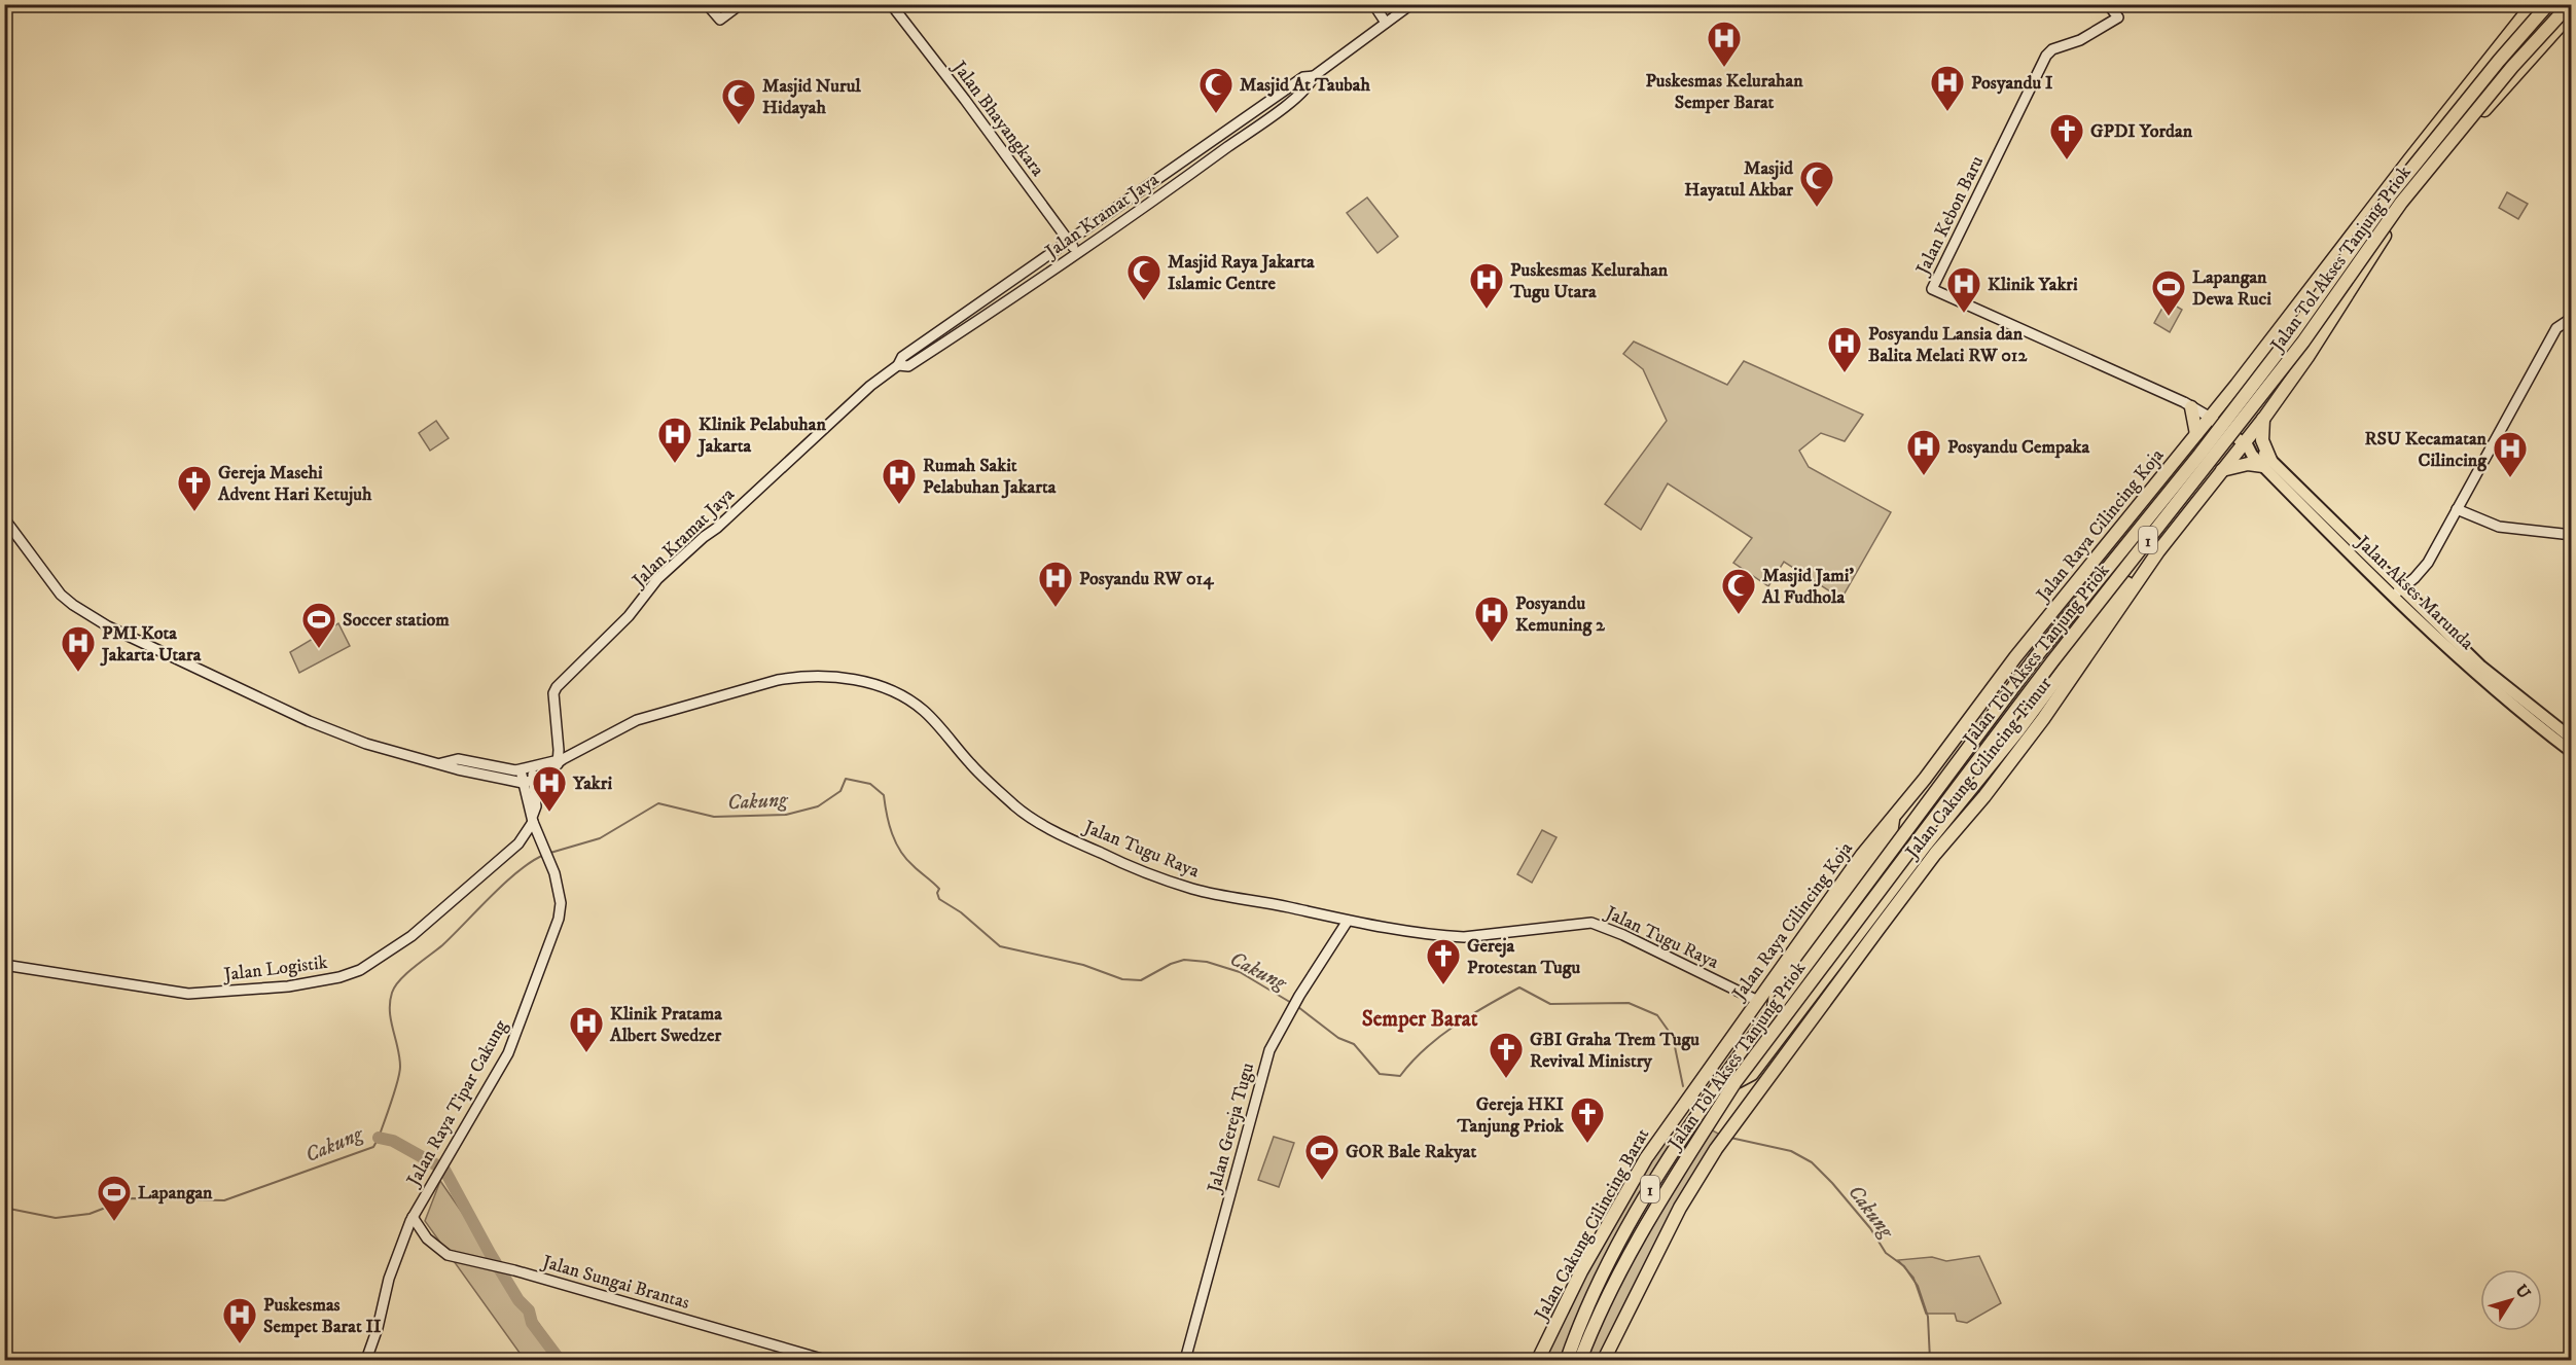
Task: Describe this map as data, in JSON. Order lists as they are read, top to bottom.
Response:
{
  "streets": {
    "highway": [
      "Jalan Tol Akses Tanjung Priok",
      "Jalan Raya Cilincing Koja",
      "1",
      "Jalan Cakung Cilincing Timur",
      "Jalan Cakung Cilincing Barat"
    ],
    "main road": ["Jalan Akses Marunda"],
    "street": [
      "Jalan Bhayangkara",
      "Jalan Kramat Jaya",
      "Jalan Kebon Baru",
      "Jalan Tugu Raya",
      "Jalan Logistik",
      "Jalan Raya Tipar Cakung",
      "Jalan Gereja Tugu",
      "Jalan Sungai Brantas"
    ]
  },
  "crossings": [
    ["Jalan Bhayangkara", "Jalan Kramat Jaya"],
    ["Jalan Kramat Jaya", "Jalan Tugu Raya"],
    ["Jalan Kebon Baru", "Jalan Raya Cilincing Koja"],
    ["Jalan Kebon Baru", "Jalan Akses Marunda"],
    ["Jalan Raya Cilincing Koja", "Jalan Akses Marunda"],
    ["Jalan Raya Cilincing Koja", "Jalan Tugu Raya"],
    ["Jalan Raya Cilincing Koja", "Jalan Cakung Cilincing Barat"],
    ["Jalan Akses Marunda", "Jalan Cakung Cilincing Timur"],
    ["Jalan Tugu Raya", "Jalan Gereja Tugu"],
    ["Jalan Logistik", "Jalan Raya Tipar Cakung"],
    ["Jalan Raya Tipar Cakung", "Jalan Sungai Brantas"]
  ],
  "districts": ["Semper Barat"],
  "water": ["Cakung"],
  "places": {
    "hospital": [
      "Puskesmas Kelurahan Semper Barat",
      "Posyandu I",
      "Puskesmas Kelurahan Tugu Utara",
      "Klinik Yakri",
      "Posyandu Lansia dan Balita Melati RW 012",
      "Klinik Pelabuhan Jakarta",
      "Posyandu Cempaka",
      "RSU Kecamatan Cilincing",
      "Rumah Sakit Pelabuhan Jakarta",
      "Posyandu RW 014",
      "Posyandu Kemuning 2",
      "PMI Kota Jakarta Utara",
      "Yakri",
      "Klinik Pratama Albert Swedzer",
      "Puskesmas Sempet Barat II"
    ],
    "mosque": [
      "Masjid At Taubah",
      "Masjid Nurul Hidayah",
      "Masjid Hayatul Akbar",
      "Masjid Raya Jakarta Islamic Centre",
      "Masjid Jami' Al Fudhola"
    ],
    "church": [
      "GPDI Yordan",
      "Gereja Masehi Advent Hari Ketujuh",
      "Gereja Protestan Tugu",
      "GBI Graha Trem Tugu Revival Ministry",
      "Gereja HKI Tanjung Priok"
    ],
    "sports": [
      "Lapangan Dewa Ruci",
      "Soccer statiom",
      "GOR Bale Rakyat",
      "Lapangan"
    ]
  },
  "north": "top right"
}
